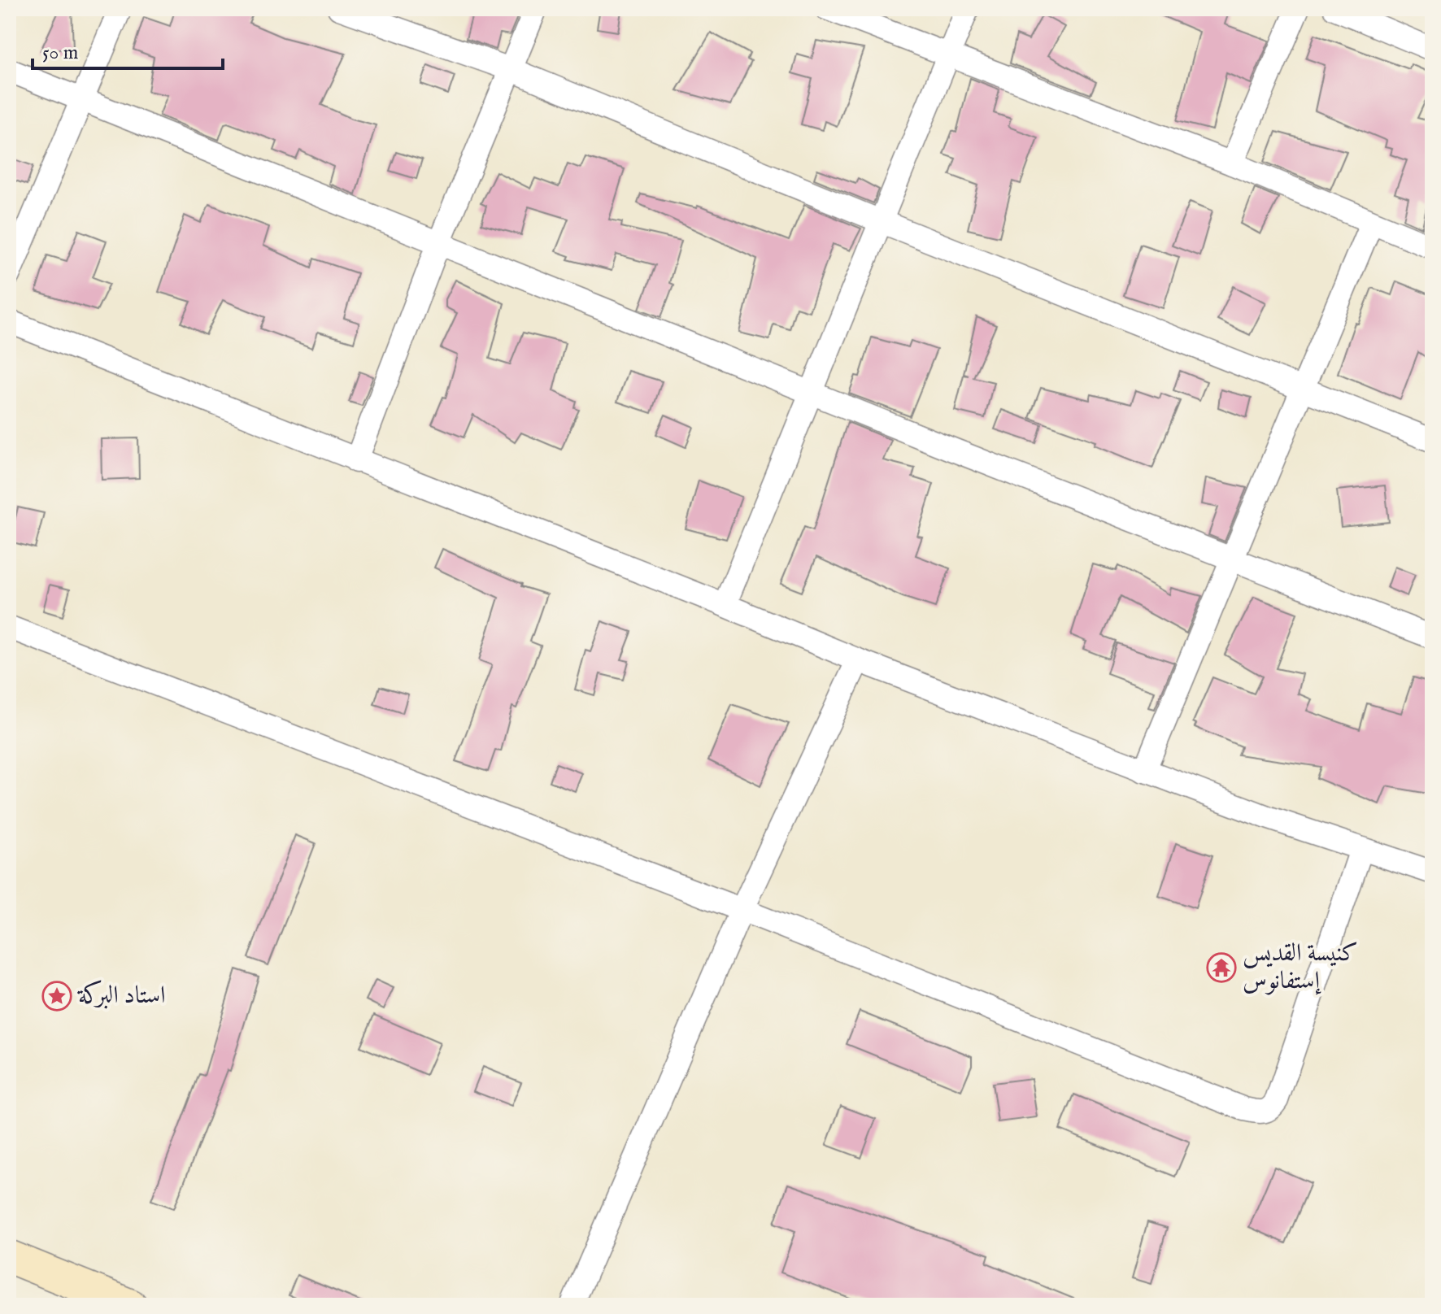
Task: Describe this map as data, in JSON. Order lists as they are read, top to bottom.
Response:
{
  "places": {
    "temple": ["كنيسة القديس إستفانوس"],
    "place": ["استاد البركة"]
  },
  "scale_bar": "50 m"
}
